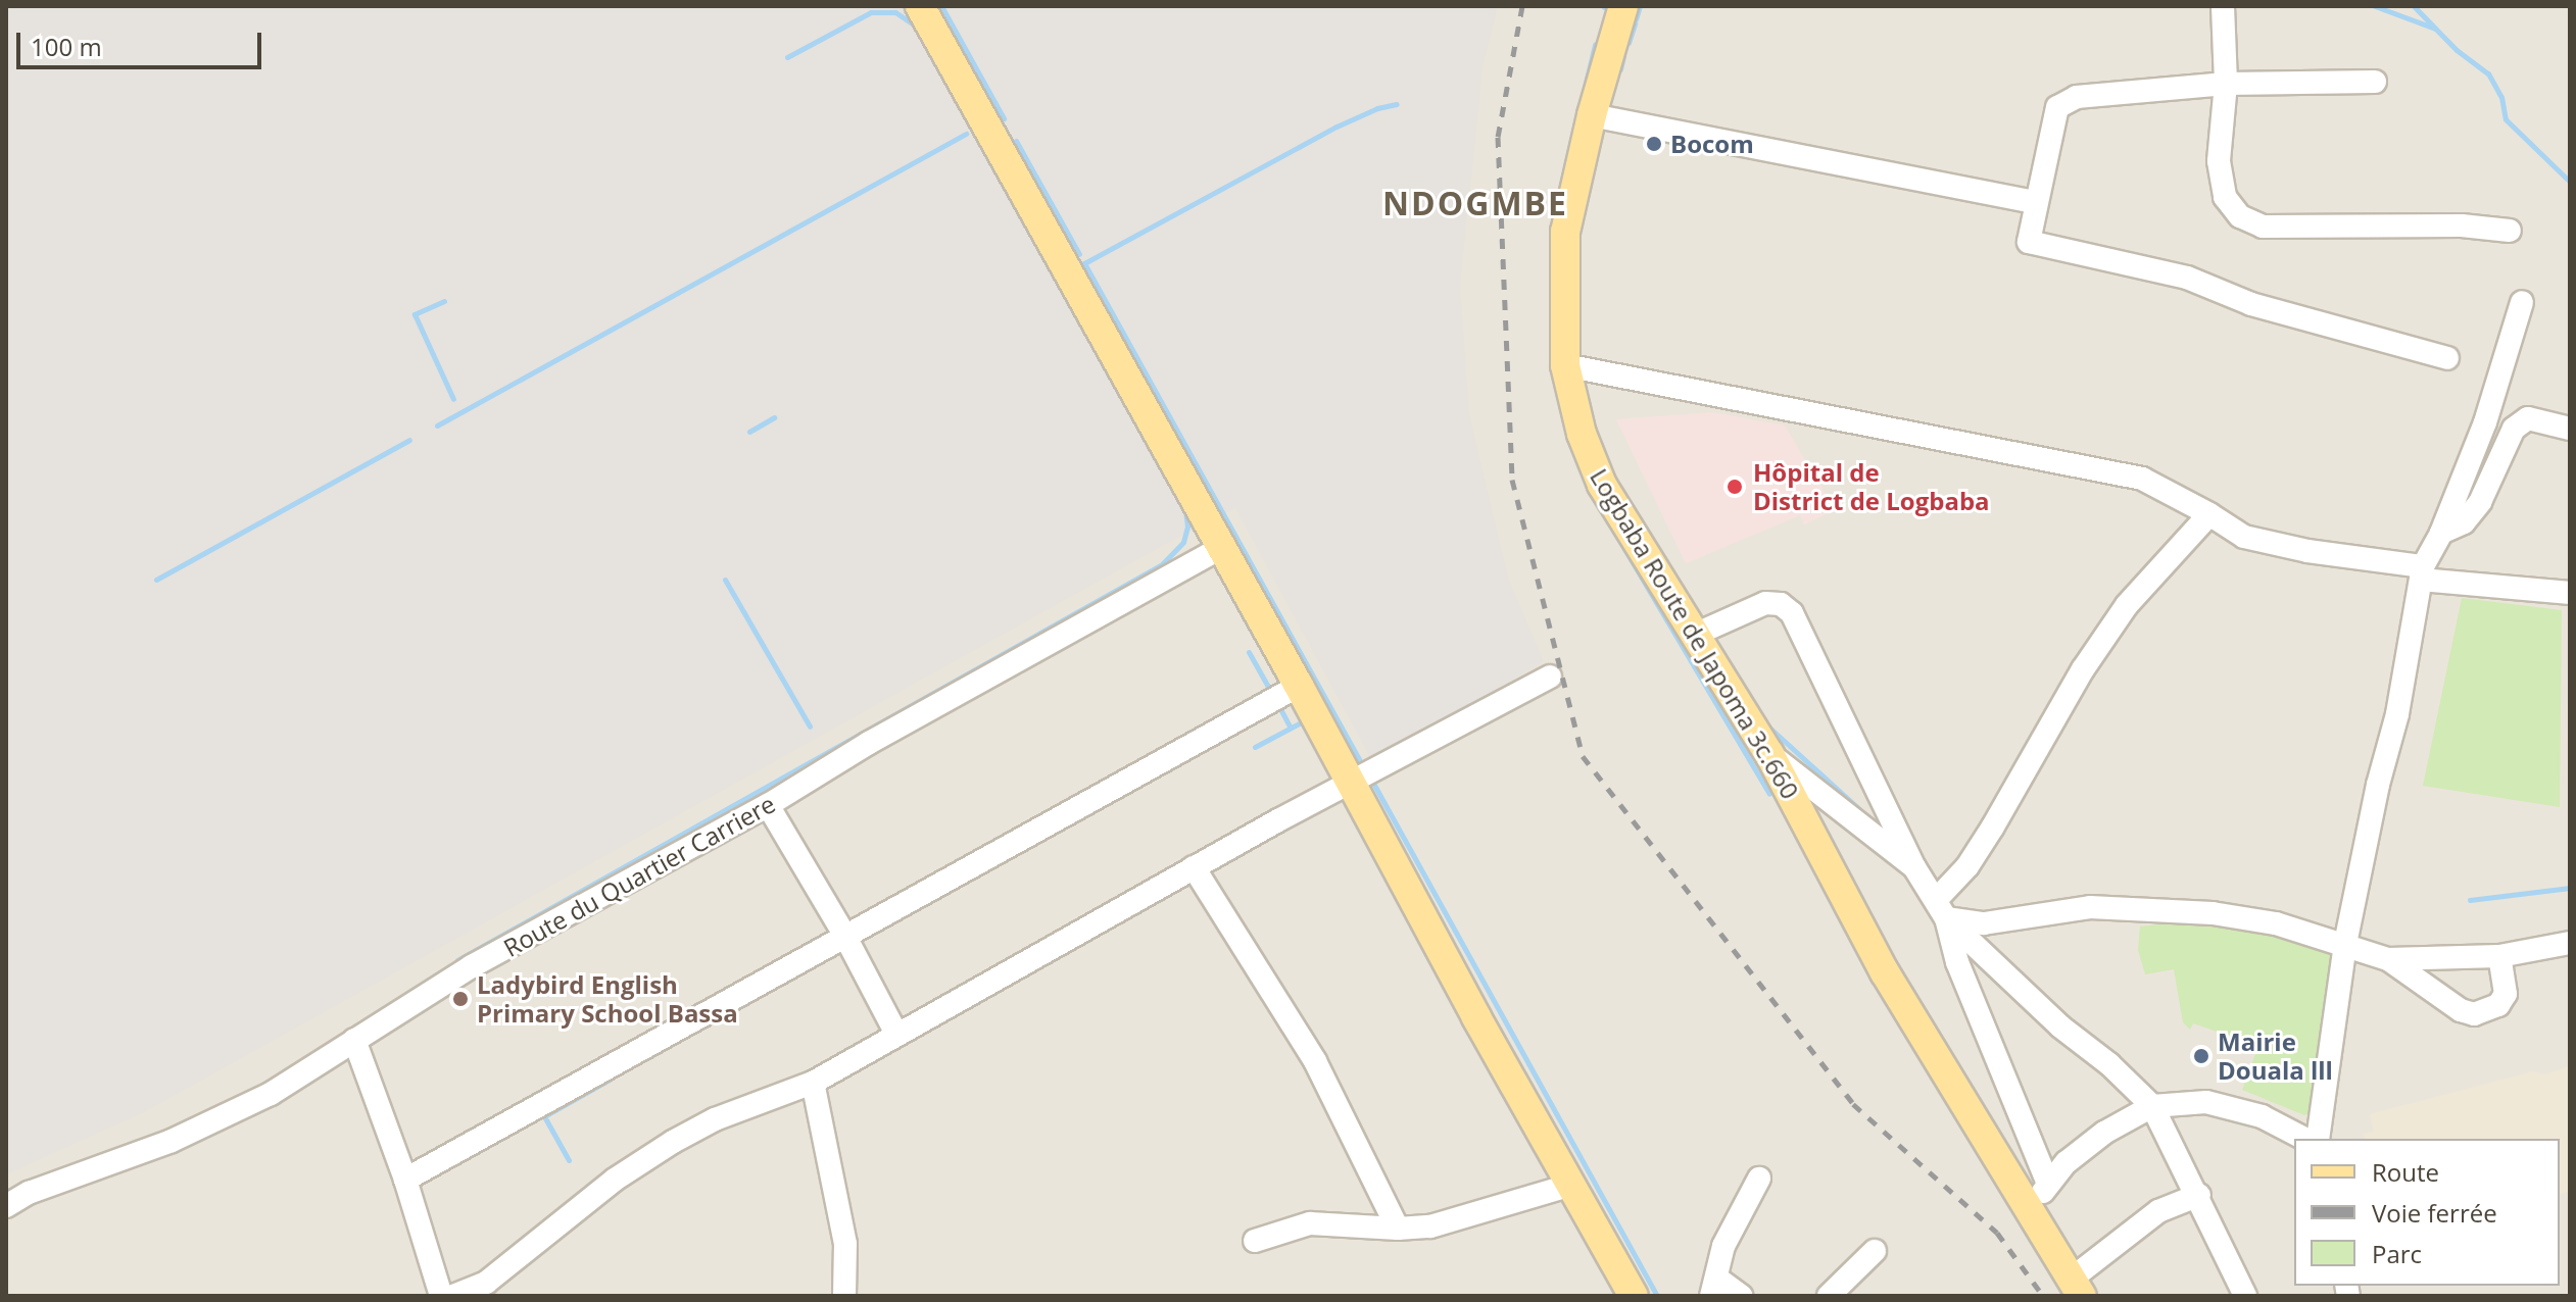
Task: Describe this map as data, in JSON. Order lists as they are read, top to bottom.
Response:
{
  "streets": {
    "main road": ["Logbaba Route de Japoma 3c.660"],
    "street": ["Route du Quartier Carriere"]
  },
  "districts": ["NDOGMBE"],
  "places": [
    "Bocom",
    "Hôpital de District de Logbaba",
    "Ladybird English Primary School Bassa",
    "Mairie Douala lll"
  ],
  "legend": ["Route", "Voie ferrée", "Parc"],
  "scale_bar": "100 m"
}
